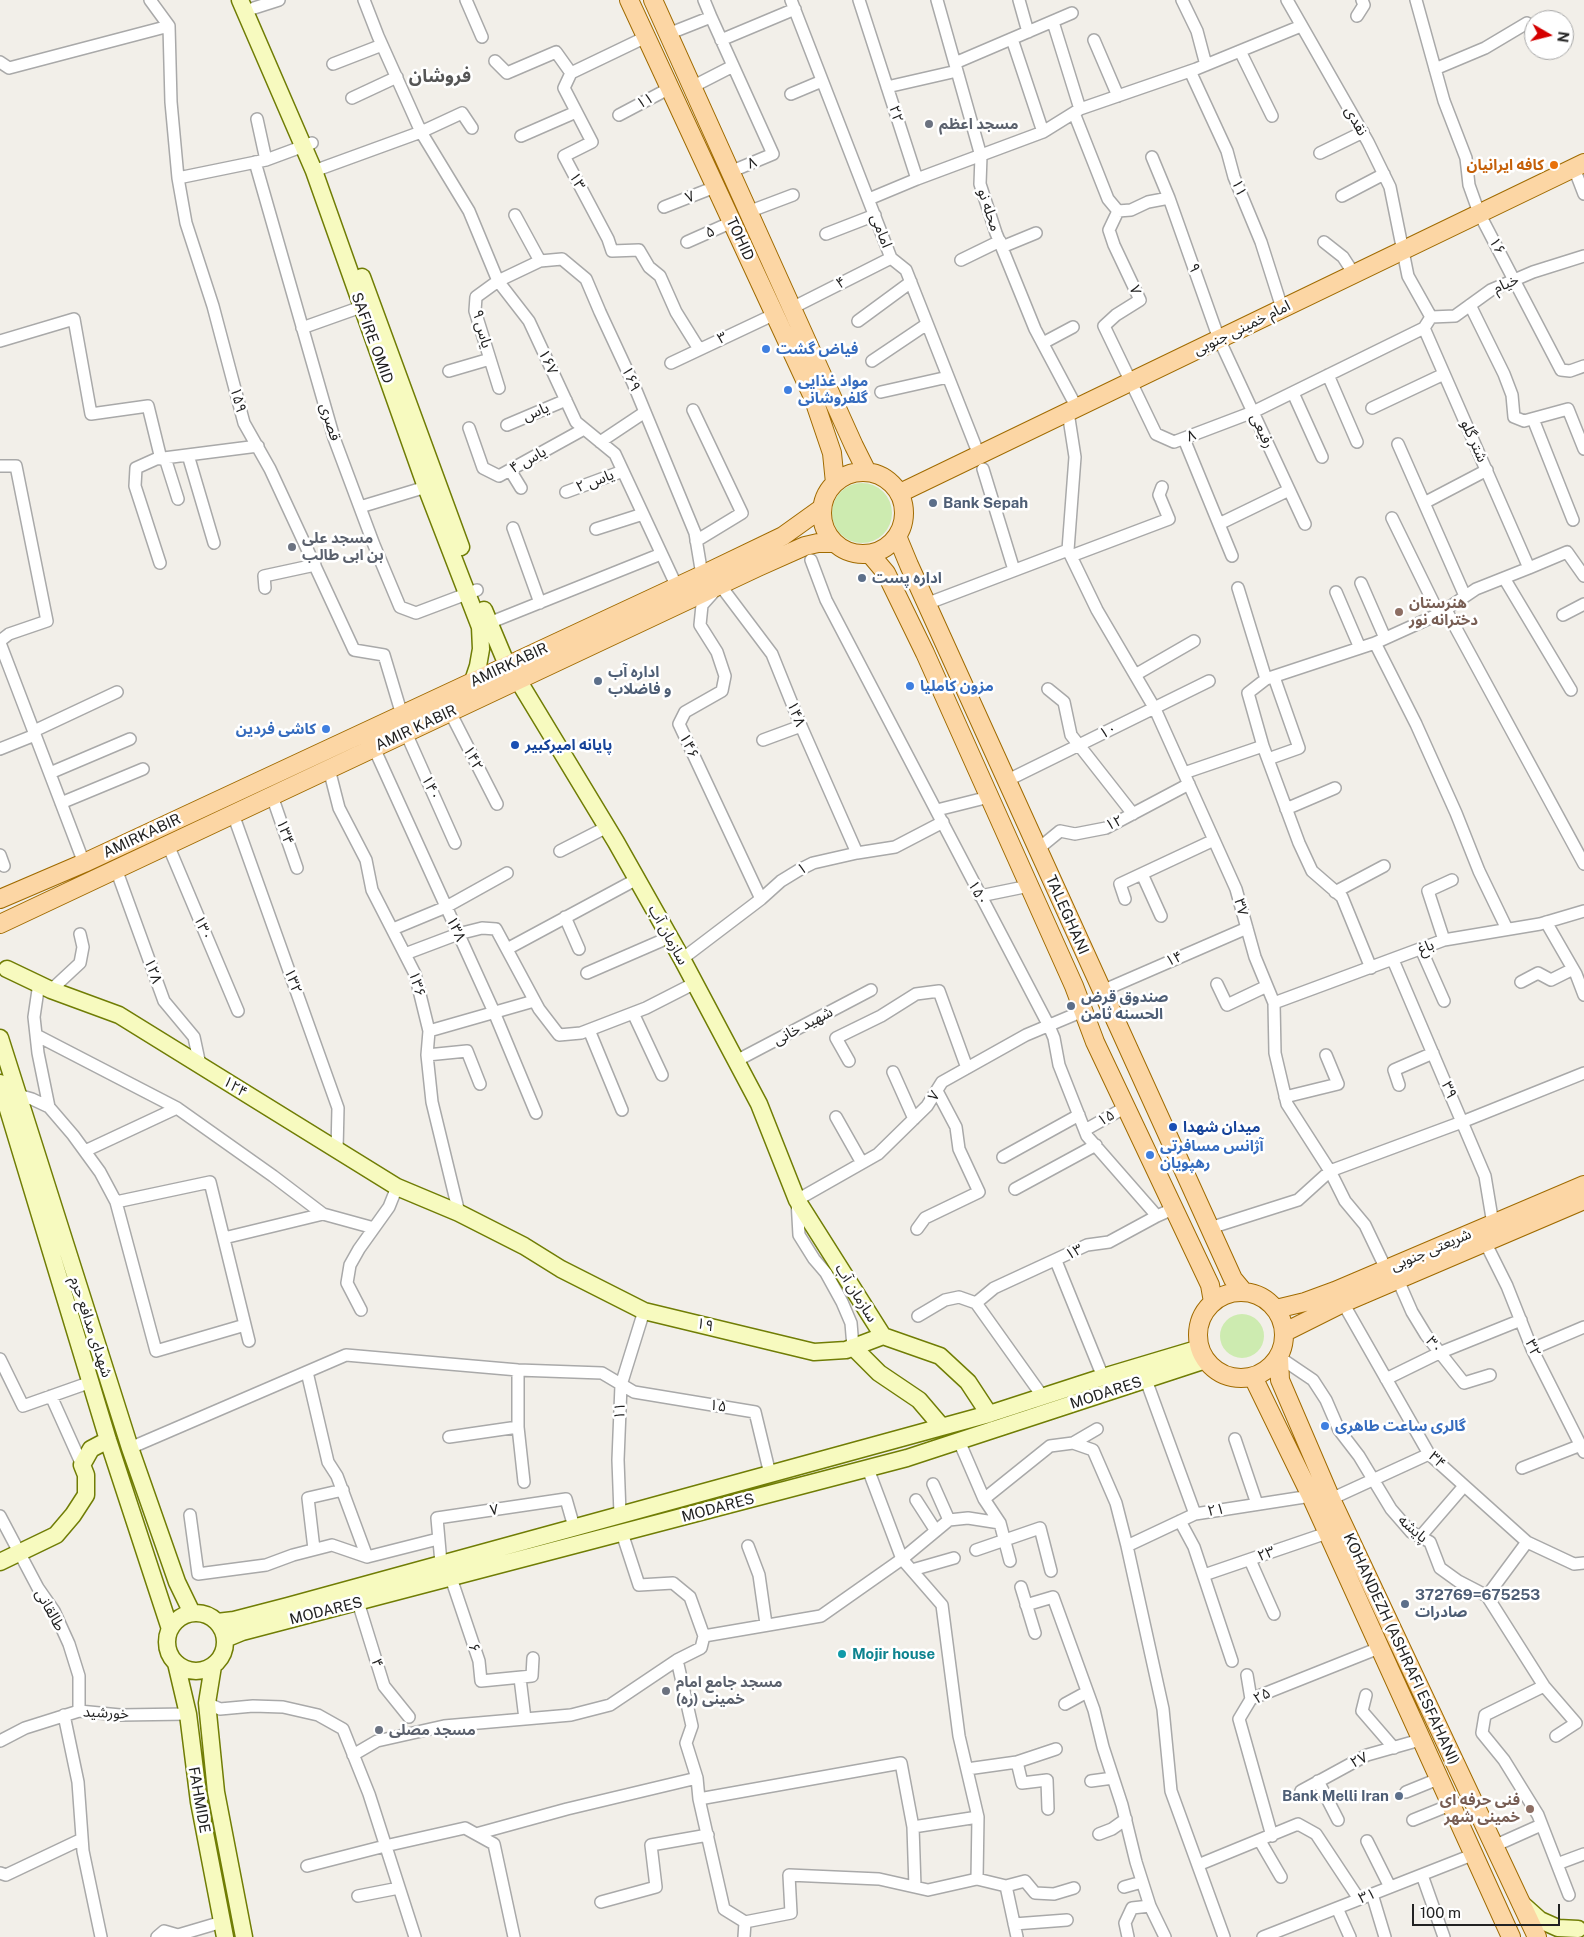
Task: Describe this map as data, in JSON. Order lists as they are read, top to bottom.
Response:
{
  "streets": {
    "main road": [
      "TOHID",
      "امام خمینی جنوبی",
      "SAFIRE OMID",
      "AMIRKABIR",
      "AMIR KABIR",
      "TALEGHANI",
      "سازمان آب",
      "۱۲۴",
      "شریعتی جنوبی",
      "۱۹",
      "شهدای مدافع حرم",
      "MODARES",
      "KOHANDEZH (ASHRAFI ESFAHANI)",
      "FAHMIDE"
    ],
    "street": [
      "۱۱",
      "۲۲",
      "نقدی",
      "۸",
      "۱۳",
      "۷",
      "محله نو",
      "امامی",
      "۵",
      "۱۶",
      "۹",
      "۴",
      "خیام",
      "یاس ۹",
      "۳",
      "۱۶۷",
      "۱۶۹",
      "۱۵۹",
      "یاس",
      "قصری",
      "رفیعی",
      "شتر گلو",
      "یاس ۴",
      "یاس ۲",
      "۱۴۸",
      "۱۰",
      "۱۴۶",
      "۱۴۲",
      "۱۴۰",
      "۱۲",
      "۱۳۴",
      "۱",
      "۱۵۰",
      "۳۷",
      "۱۳۰",
      "۱۳۸",
      "باغ",
      "۱۴",
      "۱۲۸",
      "۱۳۲",
      "۱۳۶",
      "شهید خانی",
      "۳۹",
      "۱۵",
      "۳۰",
      "۳۲",
      "۳۴",
      "۲۱",
      "پایشه",
      "۲۳",
      "طالقانی",
      "۶",
      "۲۵",
      "خورشید",
      "۲۷",
      "۳۱"
    ]
  },
  "crossings": [
    ["۱۱", "TOHID"],
    ["۱۱", "امام خمینی جنوبی"],
    ["۱۱", "۱۵"],
    ["۱۱", "۱۹"],
    ["۱۱", "MODARES"],
    ["نقدی", "امام خمینی جنوبی"],
    ["۸", "۷"],
    ["۸", "TOHID"],
    ["۸", "امام خمینی جنوبی"],
    ["۸", "رفیعی"],
    ["۸", "شتر گلو"],
    ["۱۳", "۳"],
    ["۱۳", "۱۵۰"],
    ["۱۳", "TALEGHANI"],
    ["۷", "TOHID"],
    ["۷", "امام خمینی جنوبی"],
    ["۷", "۱۵۰"],
    ["۷", "TALEGHANI"],
    ["۷", "سازمان آب"],
    ["۷", "MODARES"],
    ["محله نو", "امام خمینی جنوبی"],
    ["محله نو", "۳۷"],
    ["امامی", "۴"],
    ["امامی", "امام خمینی جنوبی"],
    ["۵", "TOHID"],
    ["TOHID", "۴"],
    ["TOHID", "امام خمینی جنوبی"],
    ["TOHID", "۳"],
    ["TOHID", "AMIRKABIR"],
    ["TOHID", "AMIR KABIR"],
    ["TOHID", "TALEGHANI"],
    ["۱۶", "خیام"],
    ["۱۶", "امام خمینی جنوبی"],
    ["۹", "امام خمینی جنوبی"],
    ["۹", "رفیعی"],
    ["۴", "MODARES"],
    ["امام خمینی جنوبی", "رفیعی"],
    ["امام خمینی جنوبی", "AMIRKABIR"],
    ["امام خمینی جنوبی", "AMIR KABIR"],
    ["امام خمینی جنوبی", "TALEGHANI"],
    ["یاس ۹", "۱۶۷"],
    ["یاس ۹", "۱۶۹"],
    ["SAFIRE OMID", "قصری"],
    ["SAFIRE OMID", "AMIRKABIR"],
    ["۱۶۷", "۱۶۹"],
    ["۱۶۷", "یاس"],
    ["۱۶۷", "یاس ۴"],
    ["۱۶۷", "یاس ۲"],
    ["۱۶۷", "AMIRKABIR"],
    ["۱۶۹", "AMIRKABIR"],
    ["۱۵۹", "AMIRKABIR"],
    ["AMIRKABIR", "AMIR KABIR"],
    ["AMIRKABIR", "TALEGHANI"],
    ["۱۴۸", "AMIR KABIR"],
    ["۱۴۸", "۱۴۶"],
    ["۱۴۸", "۱"],
    ["AMIR KABIR", "۱۴۶"],
    ["AMIR KABIR", "۱۴۲"],
    ["AMIR KABIR", "۱۴۰"],
    ["AMIR KABIR", "۱۳۴"],
    ["AMIR KABIR", "۱۵۰"],
    ["AMIR KABIR", "TALEGHANI"],
    ["AMIR KABIR", "۱۳۰"],
    ["AMIR KABIR", "۱۳۸"],
    ["AMIR KABIR", "سازمان آب"],
    ["AMIR KABIR", "۱۲۸"],
    ["AMIR KABIR", "۱۳۲"],
    ["AMIR KABIR", "۱۳۶"],
    ["۱۰", "۳۷"],
    ["۱۰", "TALEGHANI"],
    ["۱۴۶", "۱"],
    ["۱۲", "۳۷"],
    ["۱۲", "TALEGHANI"],
    ["۱", "۱۵۰"],
    ["۱", "سازمان آب"],
    ["۱۵۰", "۱۵"],
    ["۳۷", "باغ"],
    ["۳۷", "۱۴"],
    ["۳۷", "شریعتی جنوبی"],
    ["۳۷", "۳۰"],
    ["TALEGHANI", "۱۴"],
    ["TALEGHANI", "۱۵"],
    ["TALEGHANI", "شریعتی جنوبی"],
    ["TALEGHANI", "MODARES"],
    ["TALEGHANI", "پایشه"],
    ["TALEGHANI", "KOHANDEZH (ASHRAFI ESFAHANI)"],
    ["سازمان آب", "شهید خانی"],
    ["سازمان آب", "۱۹"],
    ["باغ", "۳۹"],
    ["۱۲۸", "۱۲۴"],
    ["۱۳۲", "۱۲۴"],
    ["۱۳۶", "۱۲۴"],
    ["۱۳۶", "۱۹"],
    ["۱۲۴", "۱۹"],
    ["۳۹", "شریعتی جنوبی"],
    ["۱۵", "MODARES"],
    ["شریعتی جنوبی", "۳۰"],
    ["شریعتی جنوبی", "۳۲"],
    ["شریعتی جنوبی", "MODARES"],
    ["شریعتی جنوبی", "۳۴"],
    ["شریعتی جنوبی", "پایشه"],
    ["شریعتی جنوبی", "KOHANDEZH (ASHRAFI ESFAHANI)"],
    ["شهدای مدافع حرم", "MODARES"],
    ["شهدای مدافع حرم", "FAHMIDE"],
    ["MODARES", "پایشه"],
    ["MODARES", "۶"],
    ["MODARES", "KOHANDEZH (ASHRAFI ESFAHANI)"],
    ["MODARES", "FAHMIDE"],
    ["۲۱", "KOHANDEZH (ASHRAFI ESFAHANI)"],
    ["پایشه", "KOHANDEZH (ASHRAFI ESFAHANI)"],
    ["۲۳", "KOHANDEZH (ASHRAFI ESFAHANI)"],
    ["طالقانی", "خورشید"],
    ["KOHANDEZH (ASHRAFI ESFAHANI)", "۲۵"],
    ["KOHANDEZH (ASHRAFI ESFAHANI)", "۲۷"],
    ["KOHANDEZH (ASHRAFI ESFAHANI)", "۳۱"],
    ["خورشید", "FAHMIDE"]
  ],
  "districts": ["فروشان"],
  "places": [
    "مسجد اعظم",
    "کافه ایرانیان",
    "فیاض گشت",
    "مواد غذایی گلفروشانی",
    "Bank Sepah",
    "مسجد علی بن ابی طالب",
    "اداره پست",
    "هنرستان دخترانه نور",
    "اداره آب و فاضلاب",
    "مزون کاملیا",
    "کاشی فردین",
    "پایانه امیرکبیر",
    "صندوق قرض الحسنه ثامن",
    "میدان شهدا",
    "آژانس مسافرتی رهپویان",
    "گالری ساعت طاهری",
    "372769=675253 صادرات",
    "Mojir house",
    "مسجد جامع امام خمینی (ره)",
    "مسجد مصلی",
    "Bank Melli Iran",
    "فنی حرفه ای خمینی شهر"
  ],
  "scale_bar": "100 m",
  "north": "right"
}
